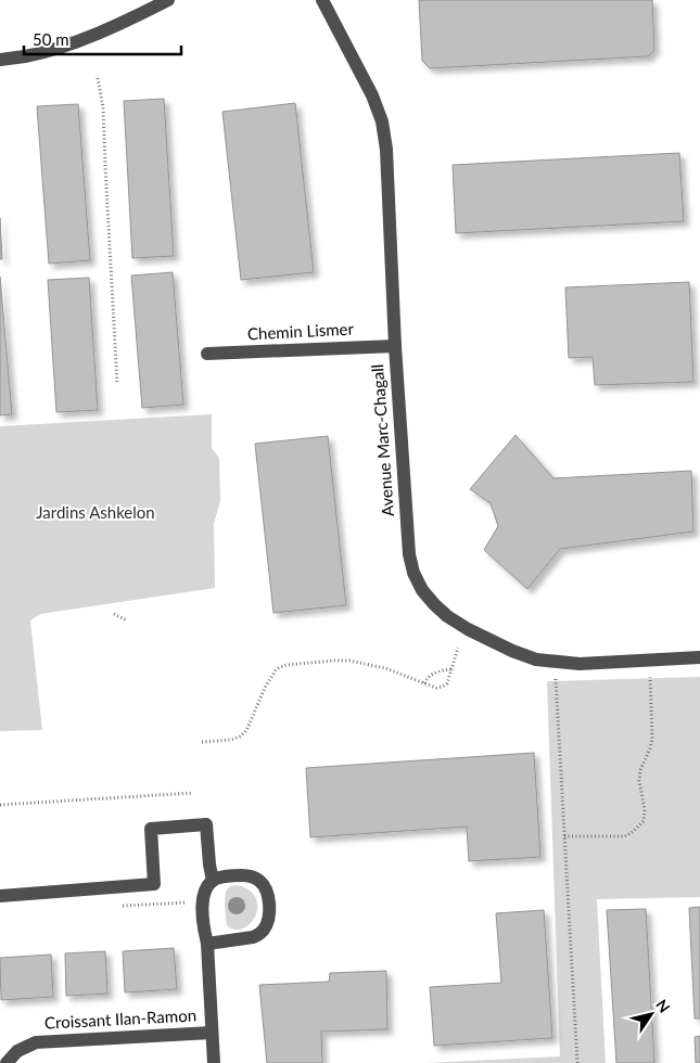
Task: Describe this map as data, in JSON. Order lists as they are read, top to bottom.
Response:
{
  "streets": {
    "street": ["Chemin Lismer", "Avenue Marc-Chagall", "Croissant Ilan-Ramon"]
  },
  "crossings": [
    ["Chemin Lismer", "Avenue Marc-Chagall"]
  ],
  "parks": ["Jardins Ashkelon"],
  "scale_bar": "50 m",
  "north": "top right"
}
